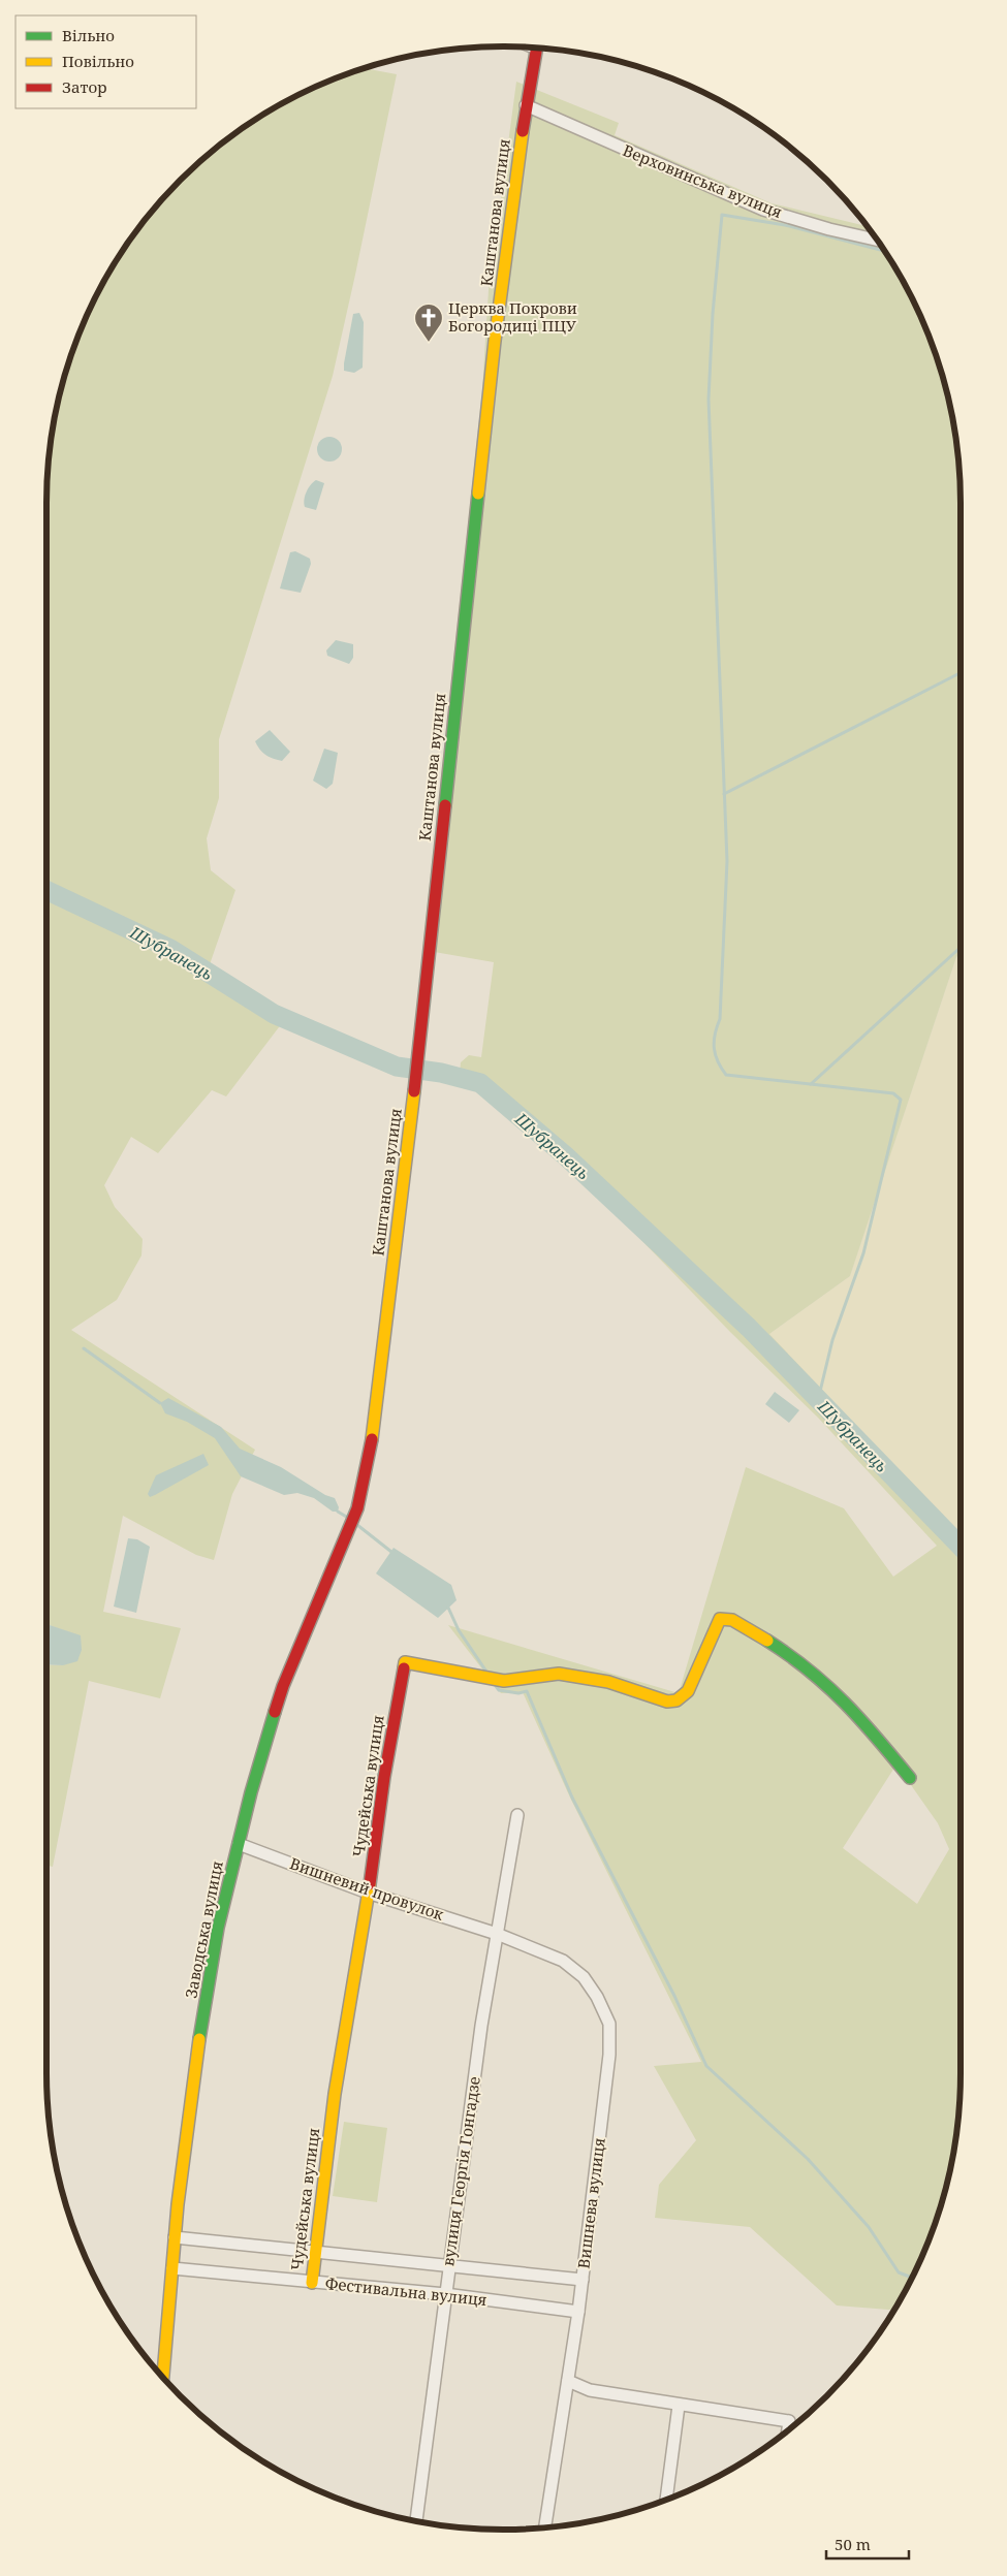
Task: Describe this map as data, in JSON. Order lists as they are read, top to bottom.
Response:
{
  "streets": {
    "main road": ["Каштанова вулиця", "Чудейська вулиця", "Заводська вулиця"],
    "street": [
      "Верховинська вулиця",
      "Вишневий провулок",
      "вулиця Георгія Гонгадзе",
      "Вишнева вулиця",
      "Фестивальна вулиця"
    ]
  },
  "crossings": [
    ["Верховинська вулиця", "Каштанова вулиця"],
    ["Каштанова вулиця", "Заводська вулиця"],
    ["Чудейська вулиця", "Вишневий провулок"],
    ["Чудейська вулиця", "Фестивальна вулиця"],
    ["Вишневий провулок", "Заводська вулиця"],
    ["Вишневий провулок", "вулиця Георгія Гонгадзе"],
    ["Вишневий провулок", "Вишнева вулиця"],
    ["Заводська вулиця", "Фестивальна вулиця"],
    ["вулиця Георгія Гонгадзе", "Вишнева вулиця"],
    ["вулиця Георгія Гонгадзе", "Фестивальна вулиця"],
    ["Вишнева вулиця", "Фестивальна вулиця"]
  ],
  "water": ["Шубранець"],
  "places": {
    "church": ["Церква Покрови Богородиці ПЦУ"]
  },
  "legend": ["Вільно", "Повільно", "Затор"],
  "scale_bar": "50 m"
}
